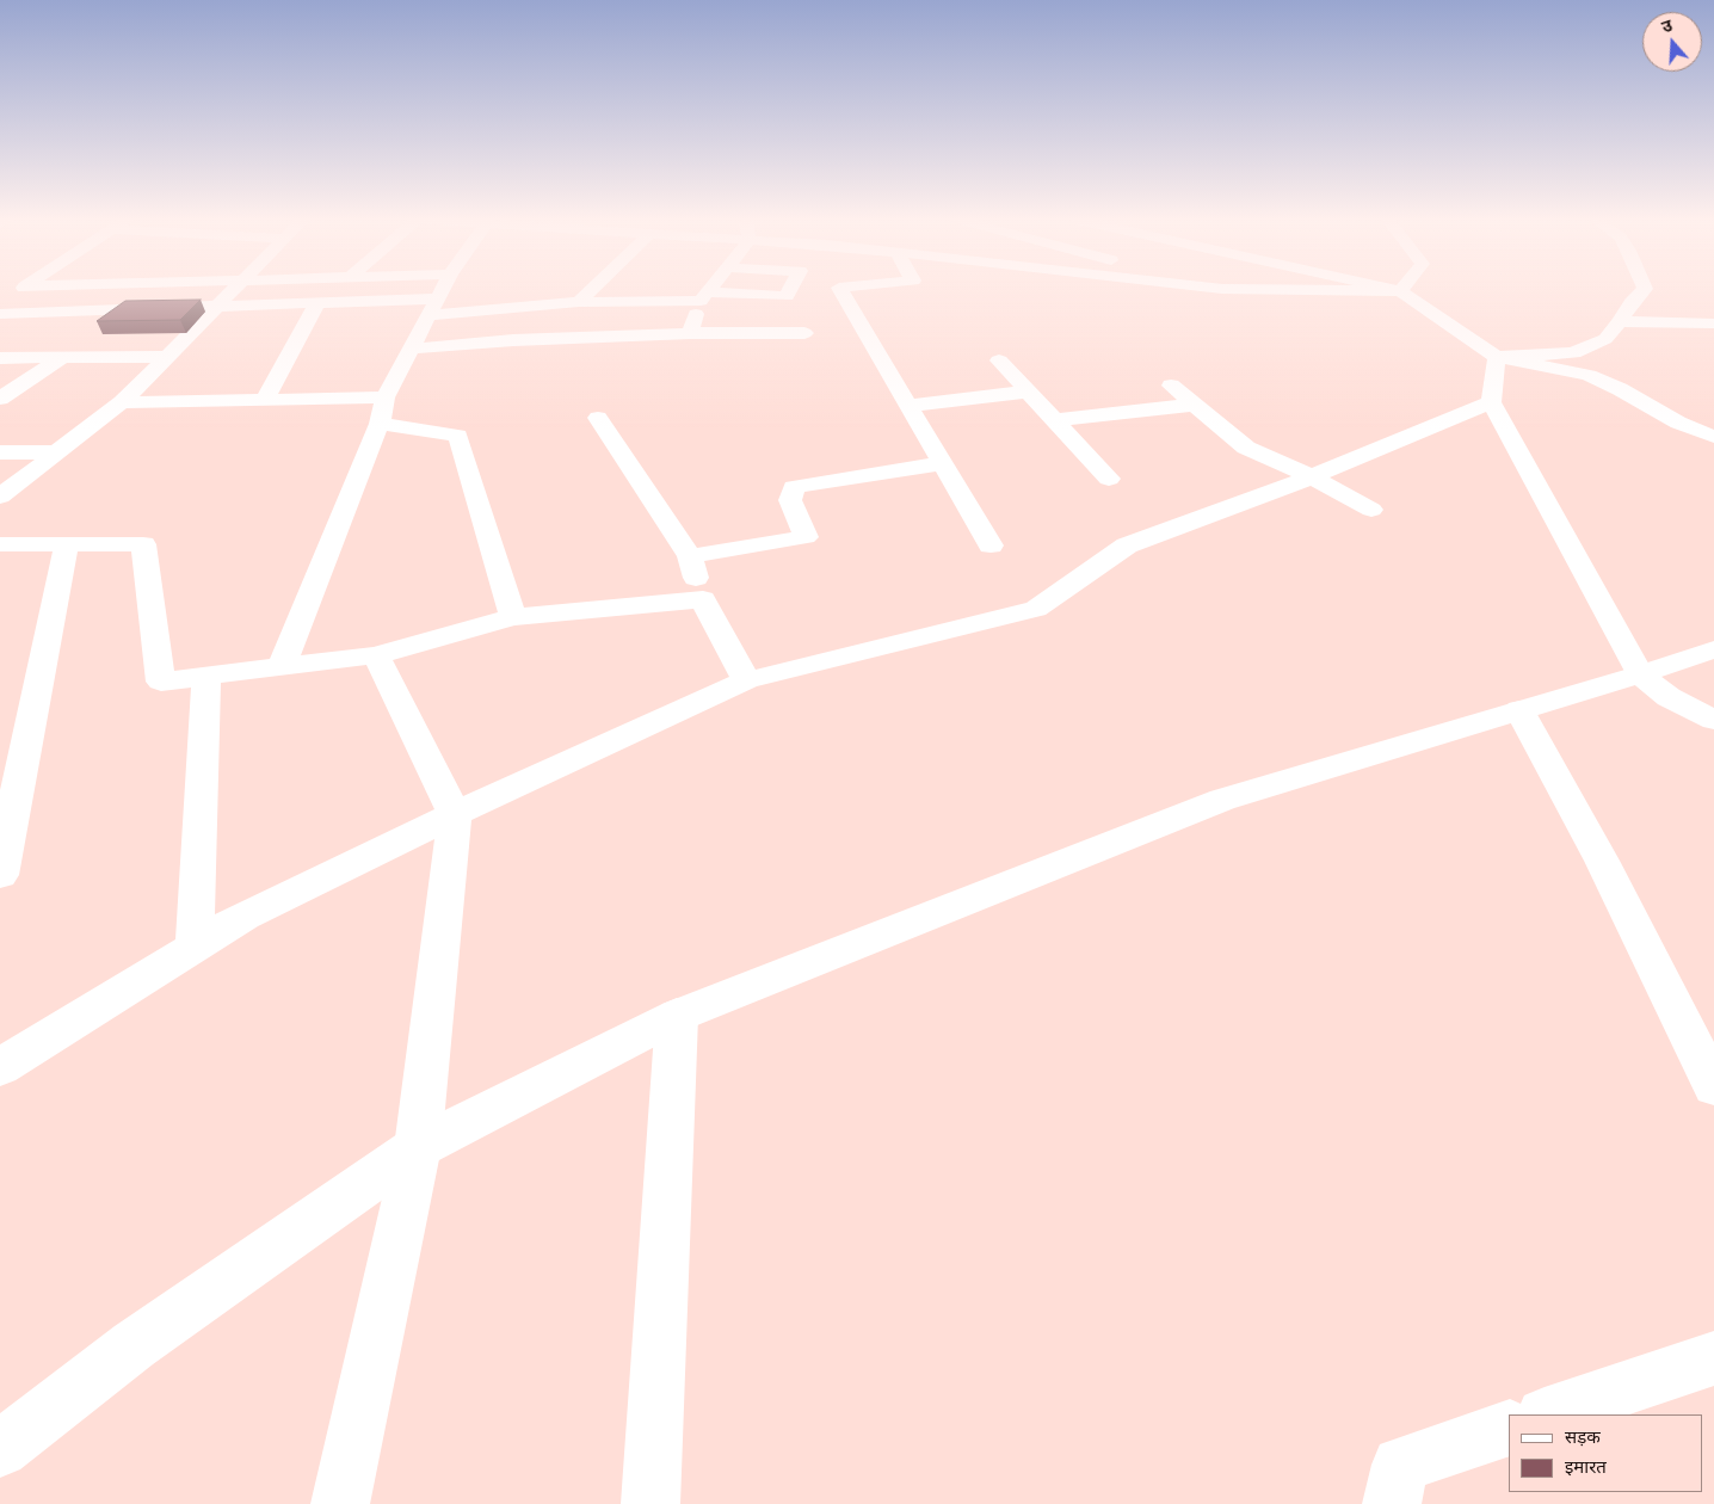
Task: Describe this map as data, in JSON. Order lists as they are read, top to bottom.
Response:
{
  "legend": ["सड़क", "इमारत"],
  "north": "top"
}
